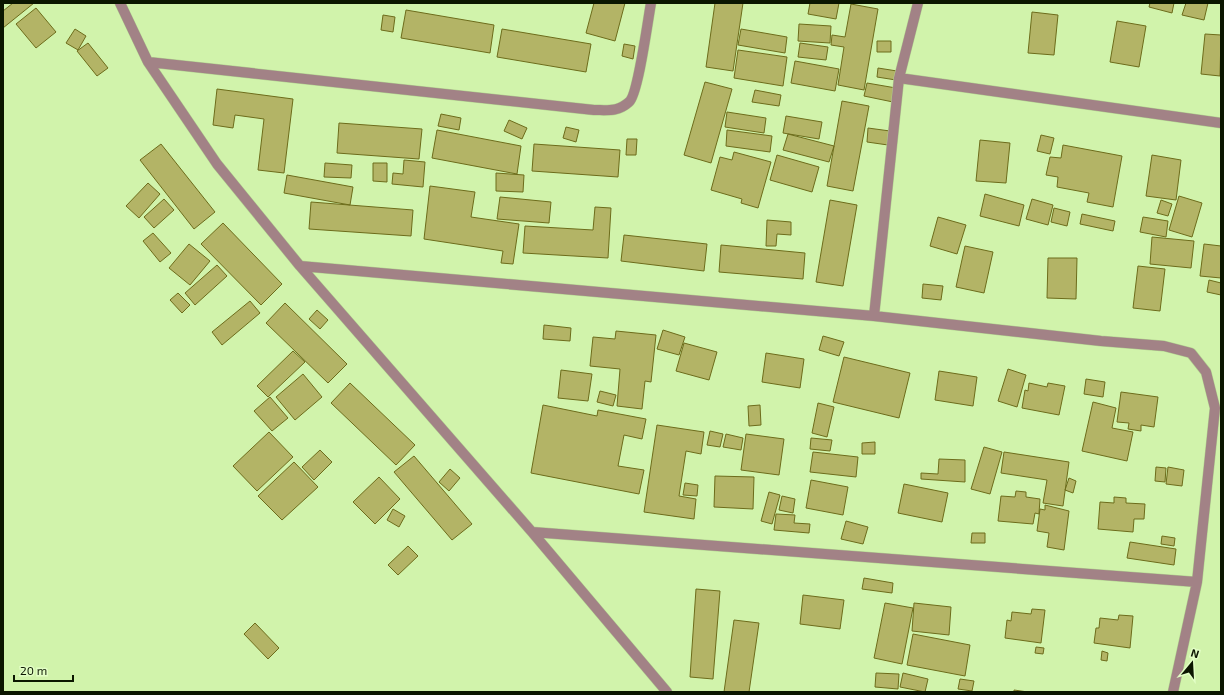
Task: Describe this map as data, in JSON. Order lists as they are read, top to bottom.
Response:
{
  "scale_bar": "20 m",
  "north": "top"
}
